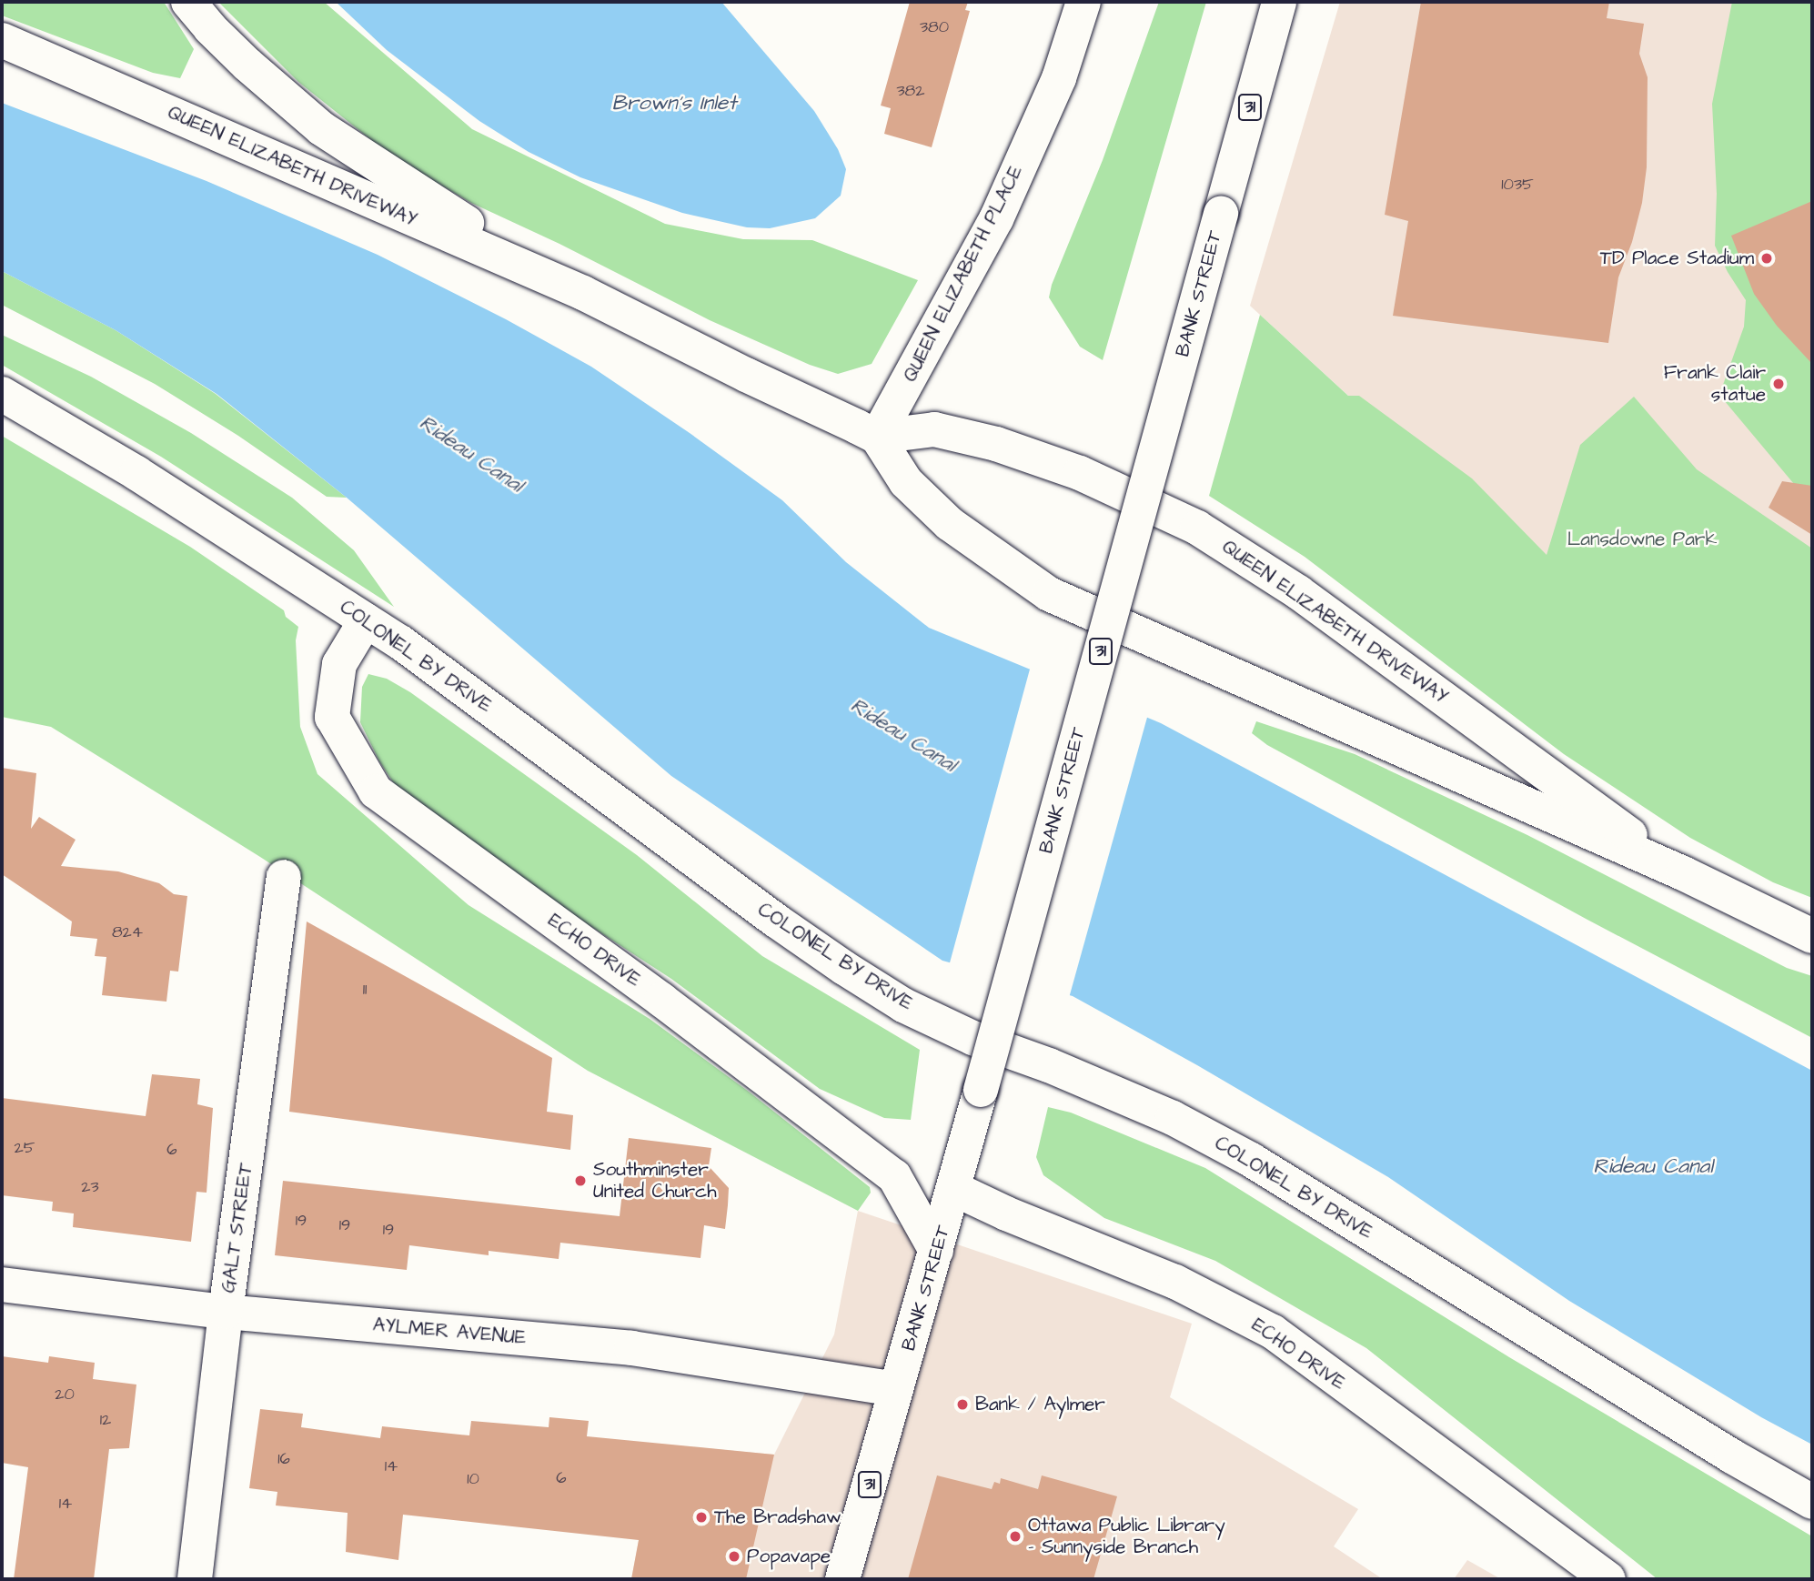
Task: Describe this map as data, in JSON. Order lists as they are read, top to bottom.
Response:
{
  "streets": {
    "main road": [
      "31",
      "QUEEN ELIZABETH DRIVEWAY",
      "QUEEN ELIZABETH PLACE",
      "BANK STREET",
      "COLONEL BY DRIVE",
      "ECHO DRIVE",
      "GALT STREET",
      "AYLMER AVENUE"
    ]
  },
  "crossings": [
    ["QUEEN ELIZABETH DRIVEWAY", "QUEEN ELIZABETH PLACE"],
    ["BANK STREET", "ECHO DRIVE"],
    ["BANK STREET", "AYLMER AVENUE"],
    ["COLONEL BY DRIVE", "ECHO DRIVE"],
    ["GALT STREET", "AYLMER AVENUE"]
  ],
  "water": ["Brown's Inlet", "Rideau Canal"],
  "parks": ["Lansdowne Park"],
  "places": [
    "TD Place Stadium",
    "Frank Clair statue",
    "Southminster United Church",
    "Bank / Aylmer",
    "The Bradshaw",
    "Ottawa Public Library - Sunnyside Branch",
    "Popavape"
  ],
  "house_numbers": [
    "380",
    "382",
    "1035",
    "824",
    "11",
    "25",
    "6",
    "23",
    "19",
    "19",
    "19",
    "20",
    "12",
    "16",
    "14",
    "6",
    "10",
    "14"
  ]
}
